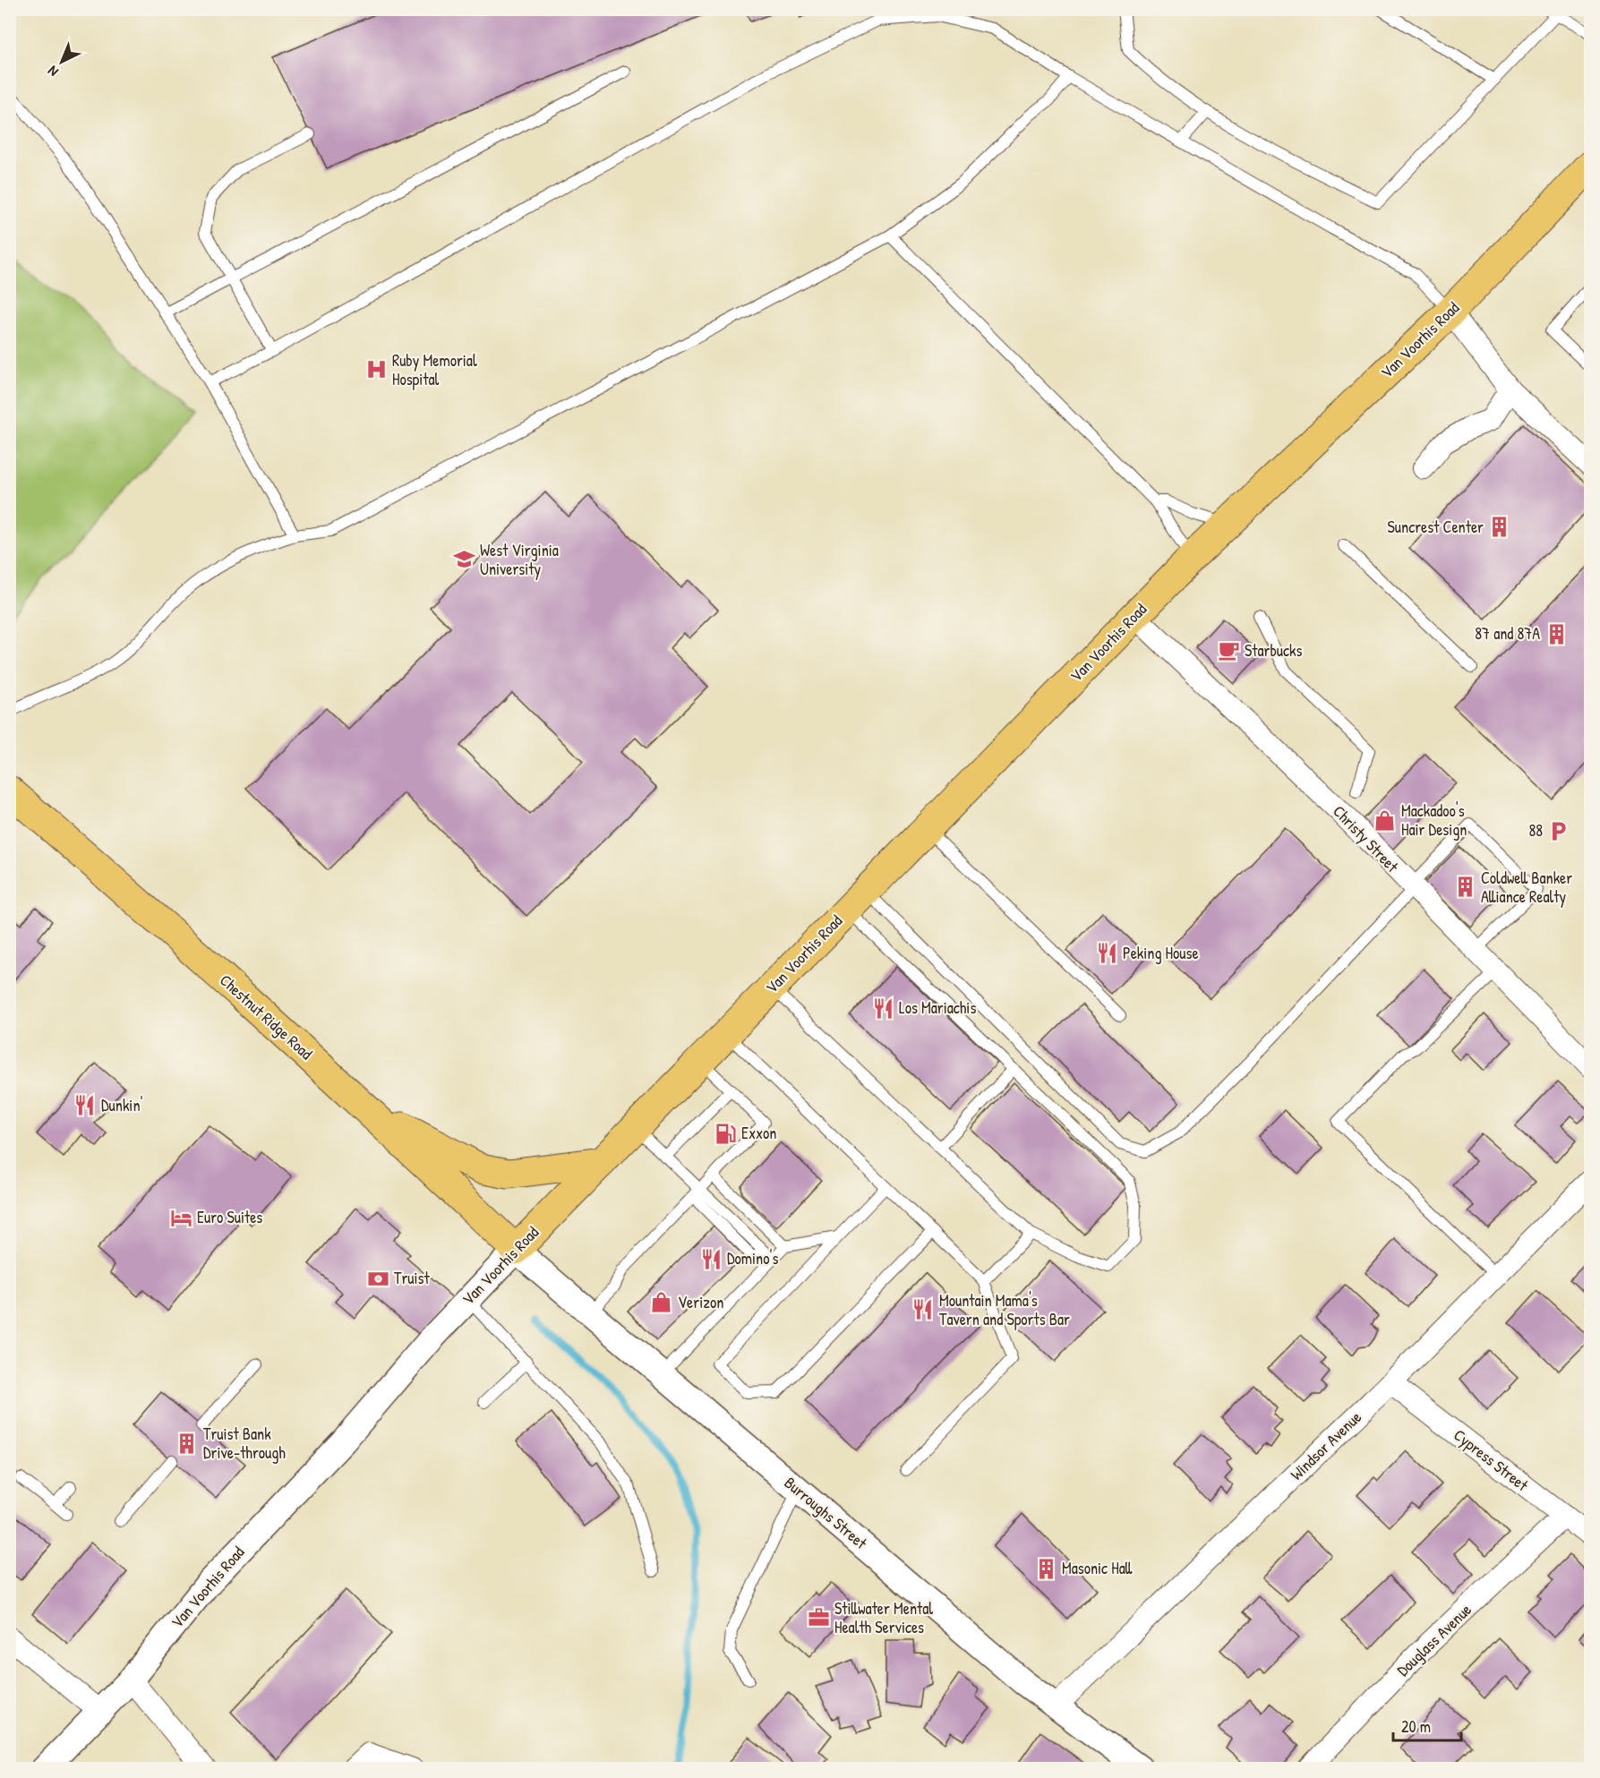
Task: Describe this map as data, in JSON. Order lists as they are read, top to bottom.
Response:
{
  "streets": {
    "main road": ["Van Voorhis Road", "Chestnut Ridge Road"],
    "street": [
      "Christy Street",
      "Windsor Avenue",
      "Cypress Street",
      "Burroughs Street",
      "Douglass Avenue"
    ]
  },
  "crossings": [
    ["Van Voorhis Road", "Christy Street"],
    ["Van Voorhis Road", "Chestnut Ridge Road"],
    ["Van Voorhis Road", "Burroughs Street"],
    ["Chestnut Ridge Road", "Burroughs Street"],
    ["Windsor Avenue", "Cypress Street"],
    ["Windsor Avenue", "Burroughs Street"],
    ["Cypress Street", "Douglass Avenue"]
  ],
  "places": {
    "hospital": ["Ruby Memorial Hospital"],
    "building": [
      "Suncrest Center",
      "87 and 87A",
      "Coldwell Banker Alliance Realty",
      "Truist Bank Drive-through",
      "Masonic Hall"
    ],
    "school or university": ["West Virginia University"],
    "cafe": ["Starbucks"],
    "shop": ["Mackadoo's Hair Design", "Verizon"],
    "parking": ["88"],
    "restaurant": [
      "Peking House",
      "Los Mariachis",
      "Dunkin'",
      "Domino's",
      "Mountain Mama's Tavern and Sports Bar"
    ],
    "fuel station": ["Exxon"],
    "hotel": ["Euro Suites"],
    "bank": ["Truist"],
    "office": ["Stillwater Mental Health Services"]
  },
  "scale_bar": "20 m",
  "north": "bottom left"
}
